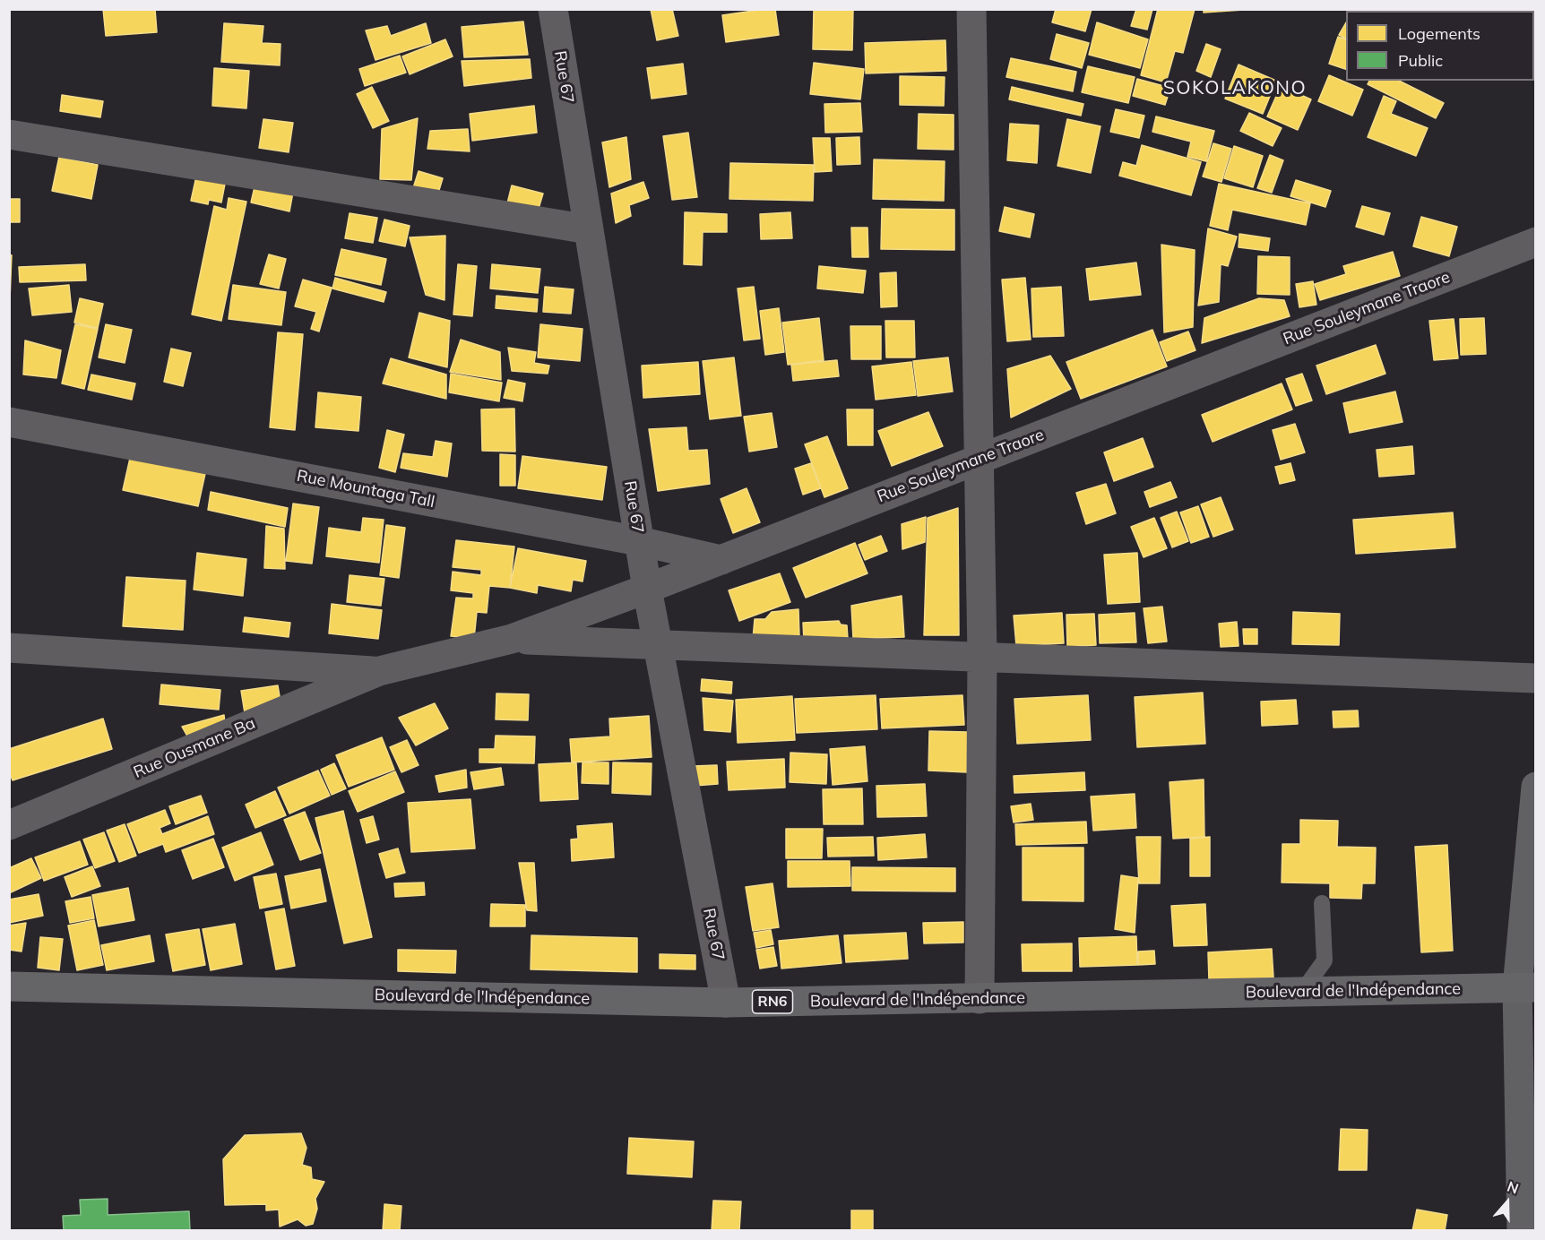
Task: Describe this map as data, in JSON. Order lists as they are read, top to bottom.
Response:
{
  "streets": {
    "highway": ["Boulevard de l'Indépendance", "RN6"],
    "street": [
      "Rue 67",
      "Rue Souleymane Traore",
      "Rue Mountaga Tall",
      "Rue Ousmane Ba"
    ]
  },
  "crossings": [
    ["Rue 67", "Rue Souleymane Traore"],
    ["Rue 67", "Rue Mountaga Tall"],
    ["Rue 67", "Boulevard de l'Indépendance"],
    ["Rue Souleymane Traore", "Rue Mountaga Tall"],
    ["Rue Souleymane Traore", "Rue Ousmane Ba"]
  ],
  "districts": ["SOKOLAKONO"],
  "legend": ["Logements", "Public"],
  "north": "top"
}
